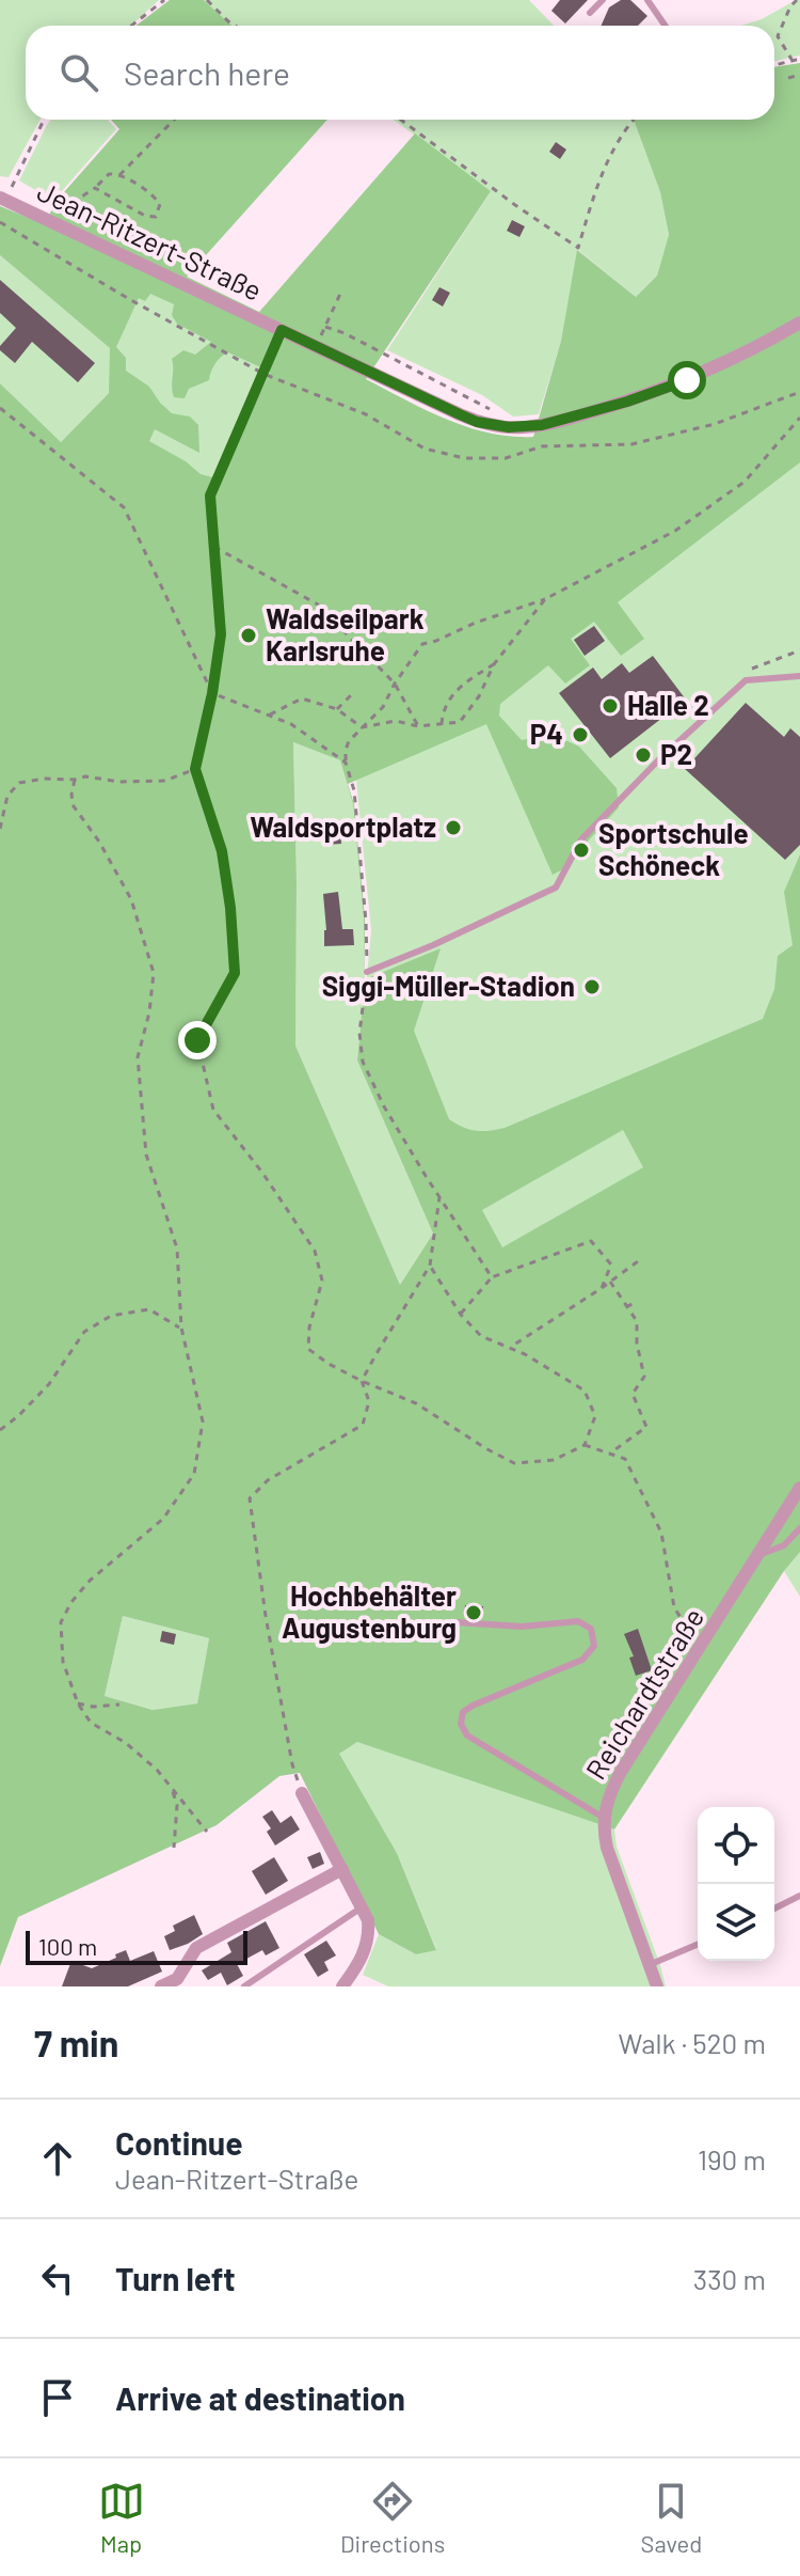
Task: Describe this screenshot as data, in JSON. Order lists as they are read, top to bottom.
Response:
{
  "streets": {
    "street": ["Jean-Ritzert-Straße", "Reichardtstraße"]
  },
  "places": [
    "Waldseilpark Karlsruhe",
    "Halle 2",
    "P4",
    "P2",
    "Waldsportplatz",
    "Sportschule Schöneck",
    "Siggi-Müller-Stadion",
    "Hochbehälter Augustenburg"
  ],
  "scale_bar": "100 m",
  "page": {
    "search": "Search here",
    "scale": "100 m",
    "heading": ["7 min", "Walk · 520 m"],
    "list": [
      ["Continue", "Jean-Ritzert-Straße", "190 m"],
      ["Turn left", "330 m"],
      "Arrive at destination"
    ],
    "nav": ["Map", "Directions", "Saved"]
  }
}
